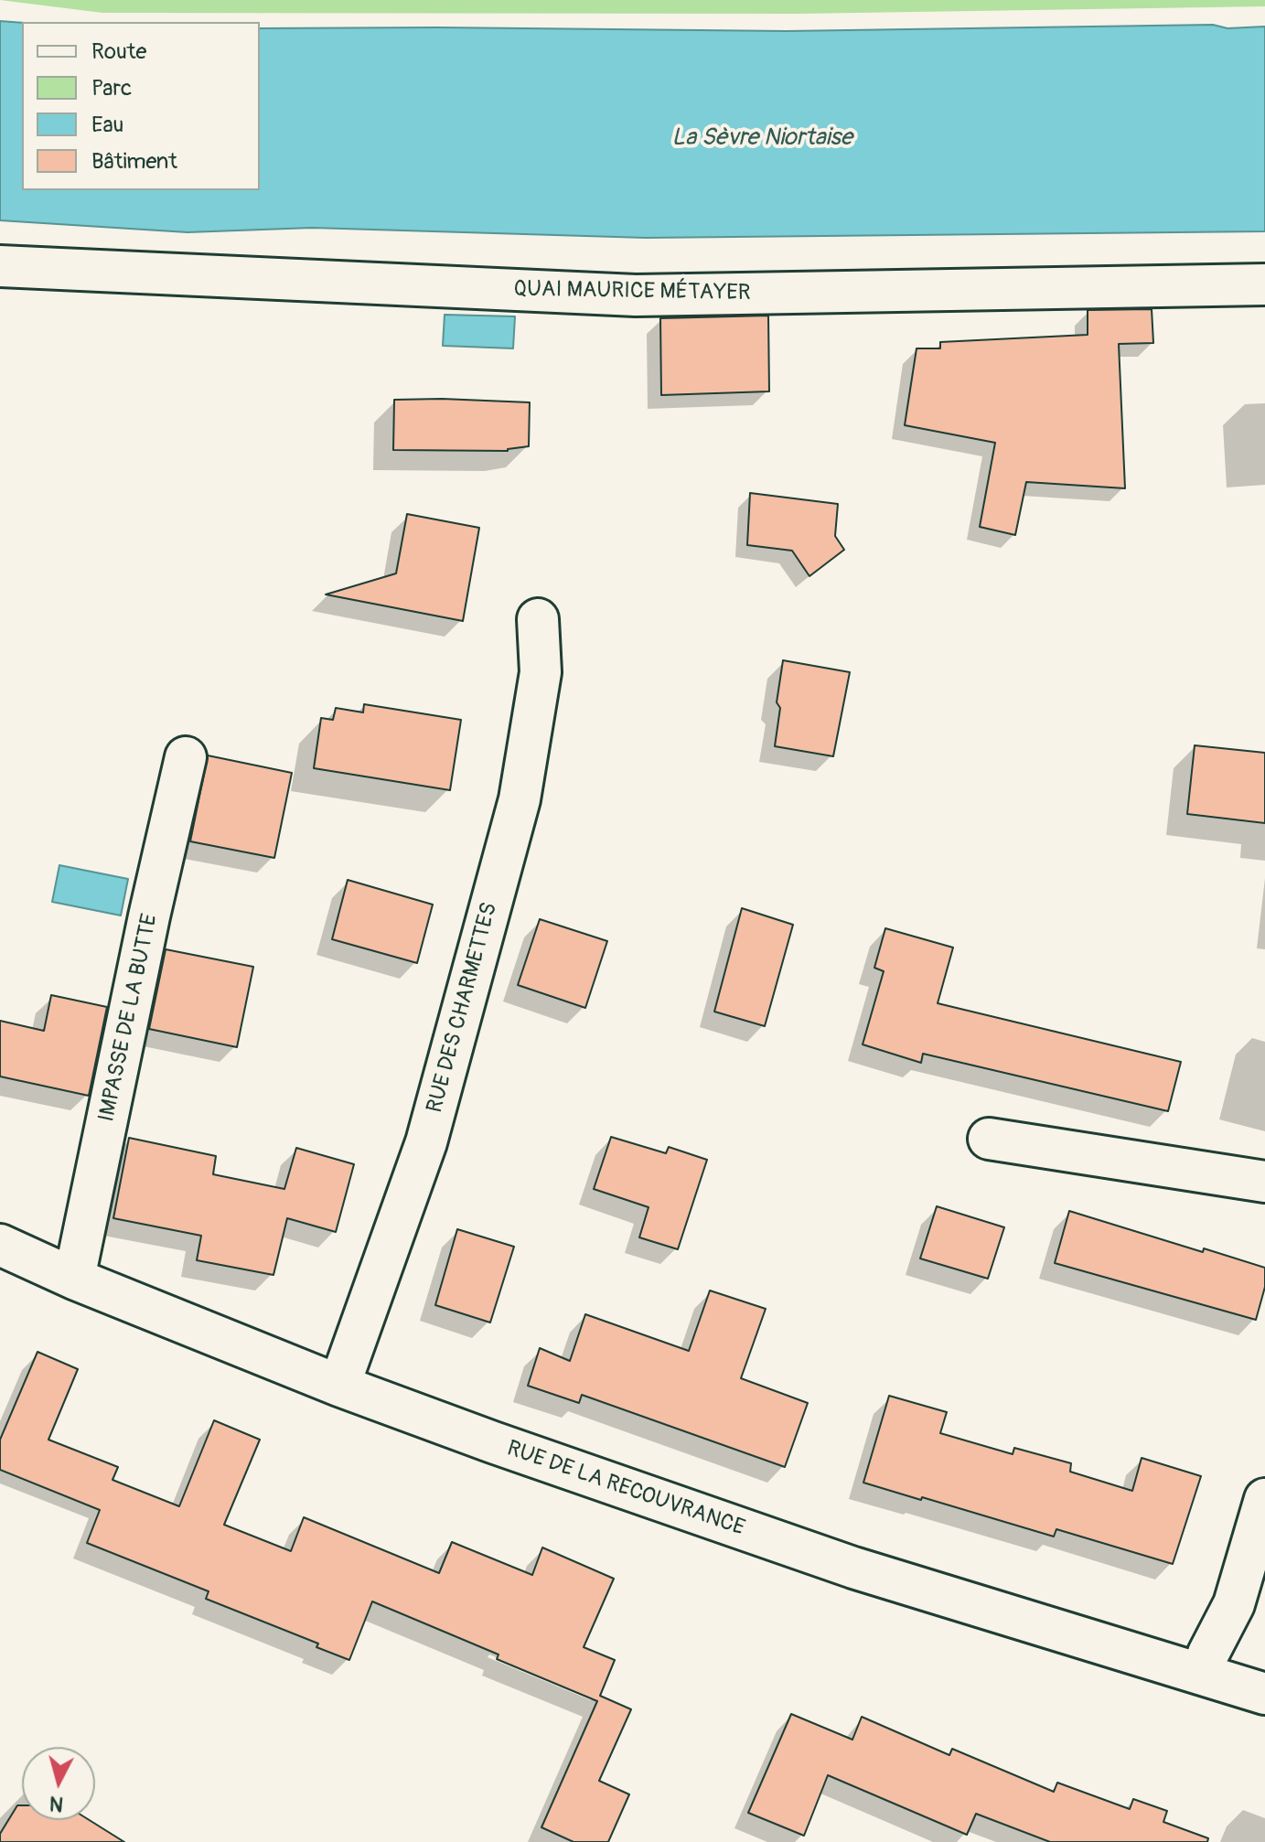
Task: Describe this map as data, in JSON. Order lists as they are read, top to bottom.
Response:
{
  "streets": {
    "street": [
      "QUAI MAURICE MÉTAYER",
      "RUE DES CHARMETTES",
      "IMPASSE DE LA BUTTE",
      "RUE DE LA RECOUVRANCE"
    ]
  },
  "crossings": [
    ["RUE DES CHARMETTES", "RUE DE LA RECOUVRANCE"],
    ["IMPASSE DE LA BUTTE", "RUE DE LA RECOUVRANCE"]
  ],
  "water": ["La Sèvre Niortaise"],
  "legend": [
    "Route",
    "Parc",
    "Eau",
    "Bâtiment"
  ],
  "north": "bottom"
}
